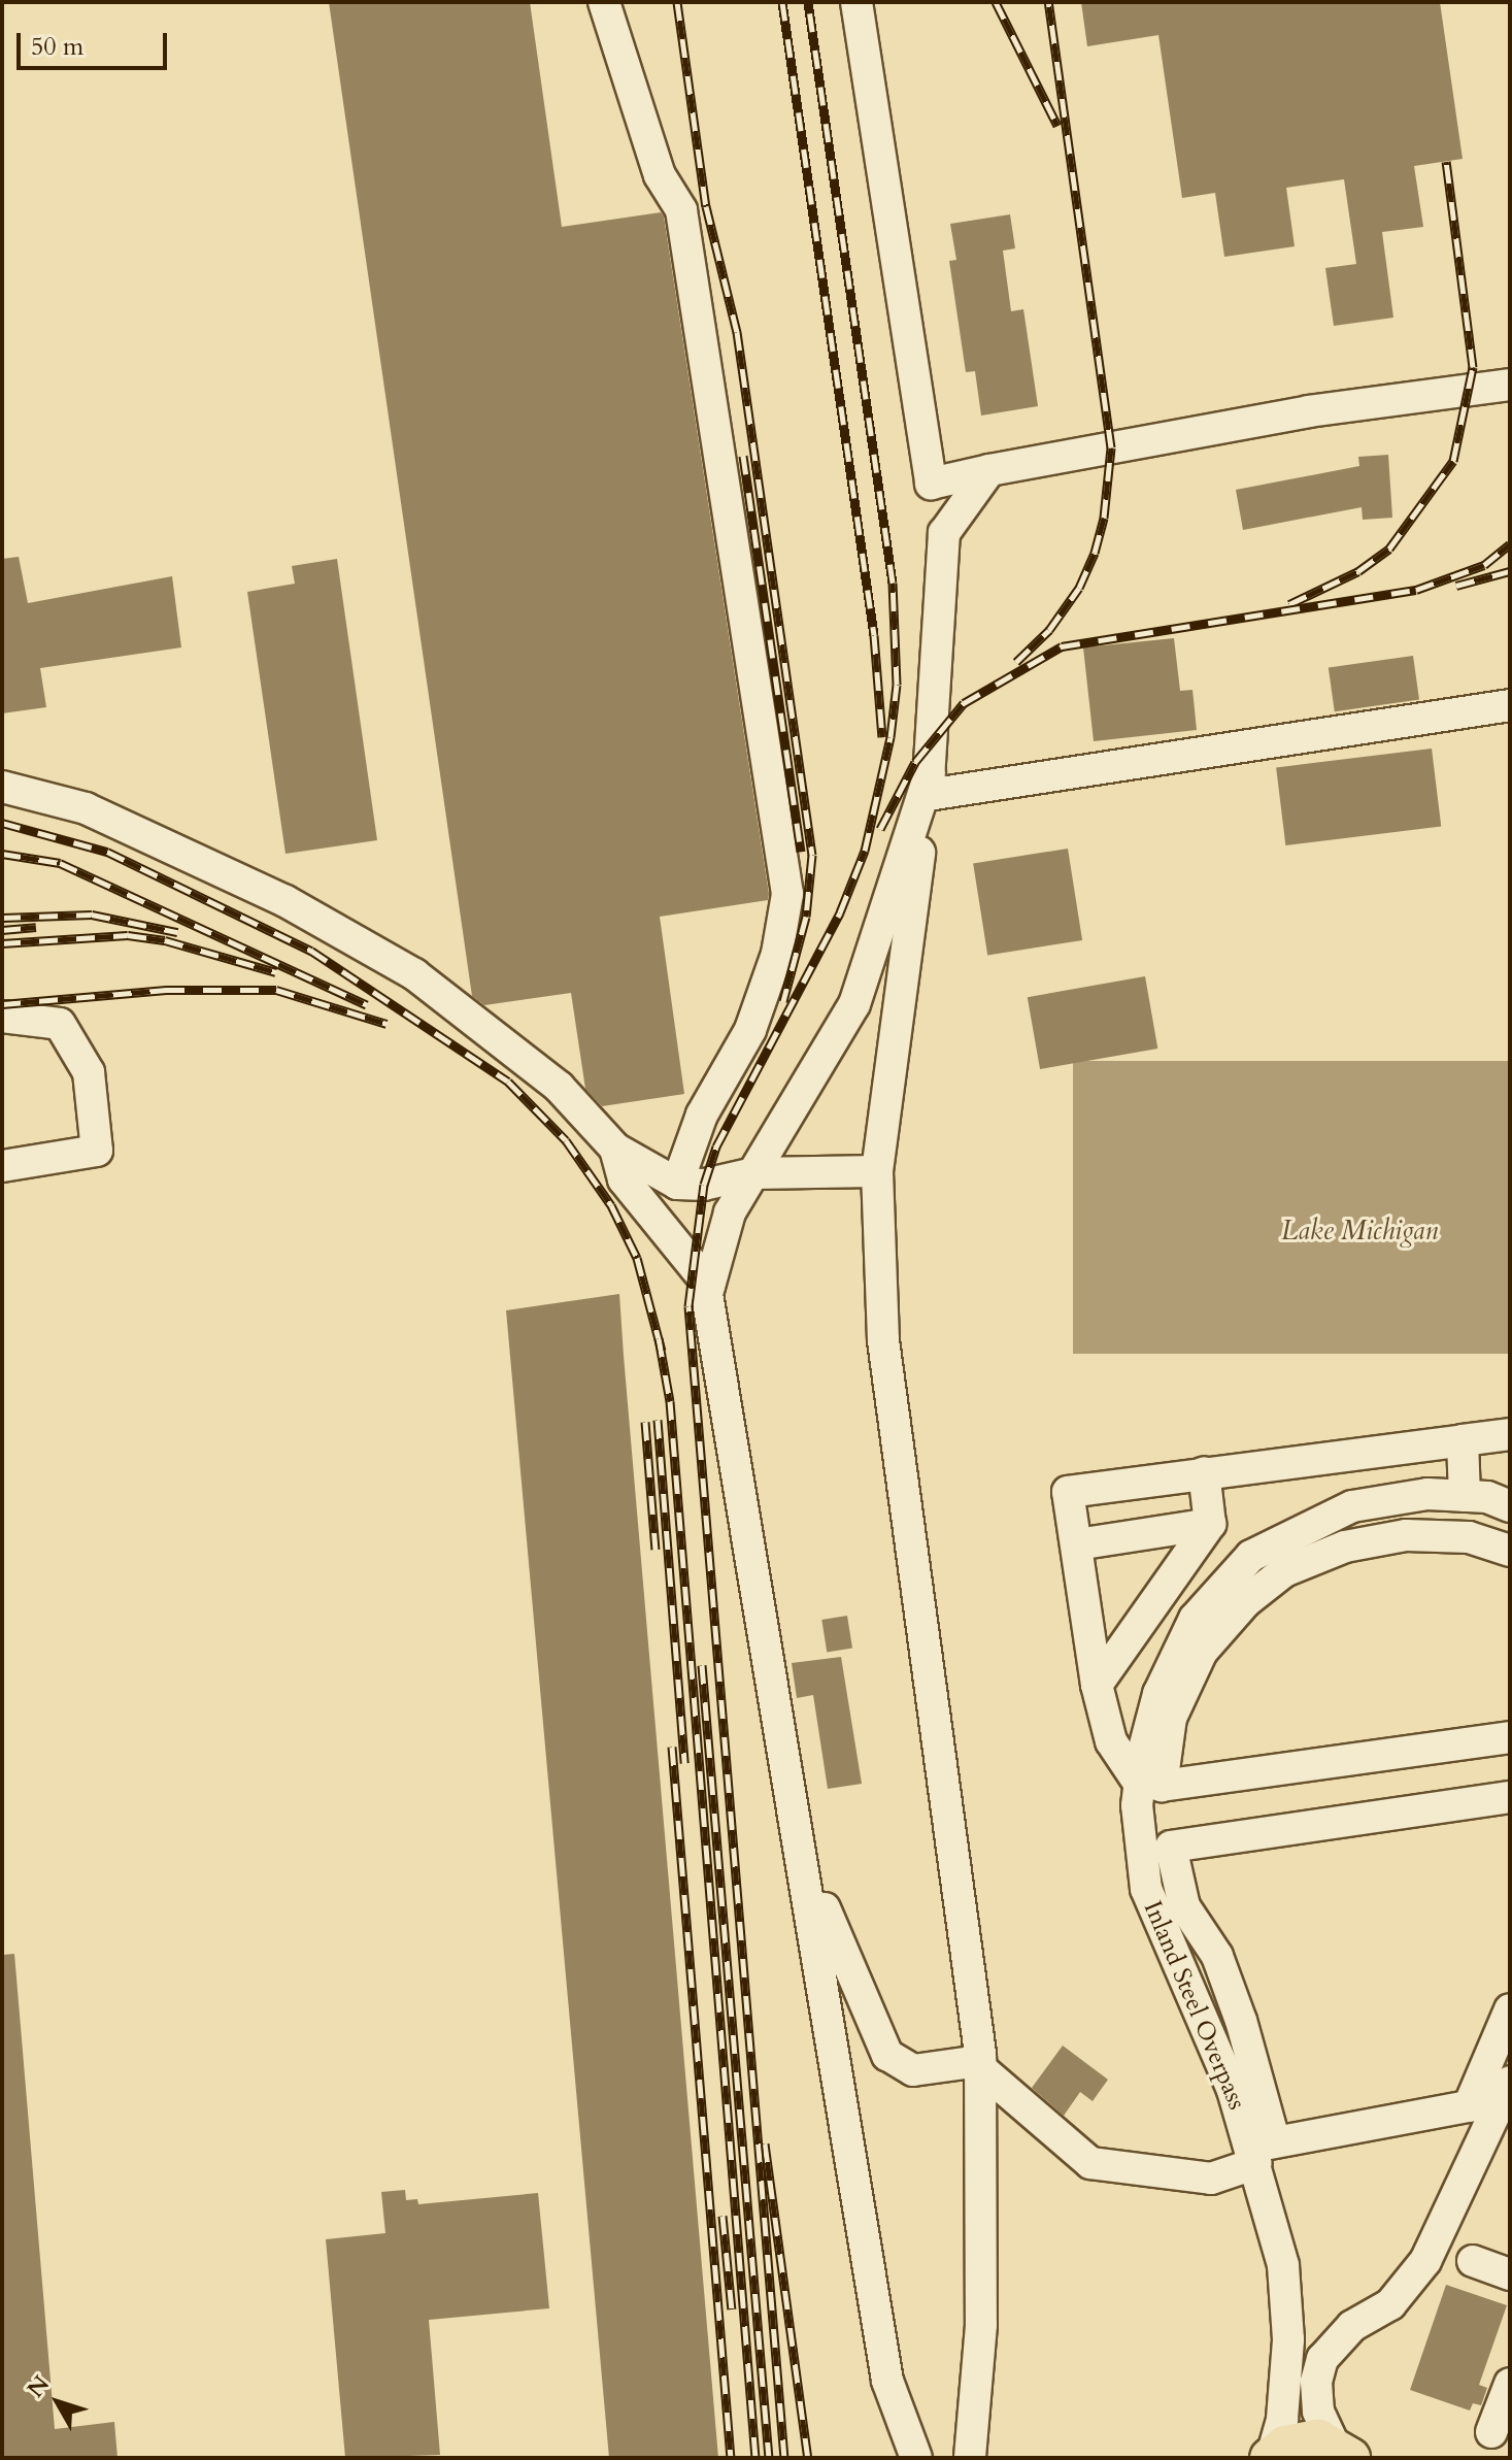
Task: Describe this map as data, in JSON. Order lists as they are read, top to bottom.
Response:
{
  "streets": {
    "street": ["Inland Steel Overpass"]
  },
  "water": ["Lake Michigan"],
  "scale_bar": "50 m",
  "north": "top left"
}
